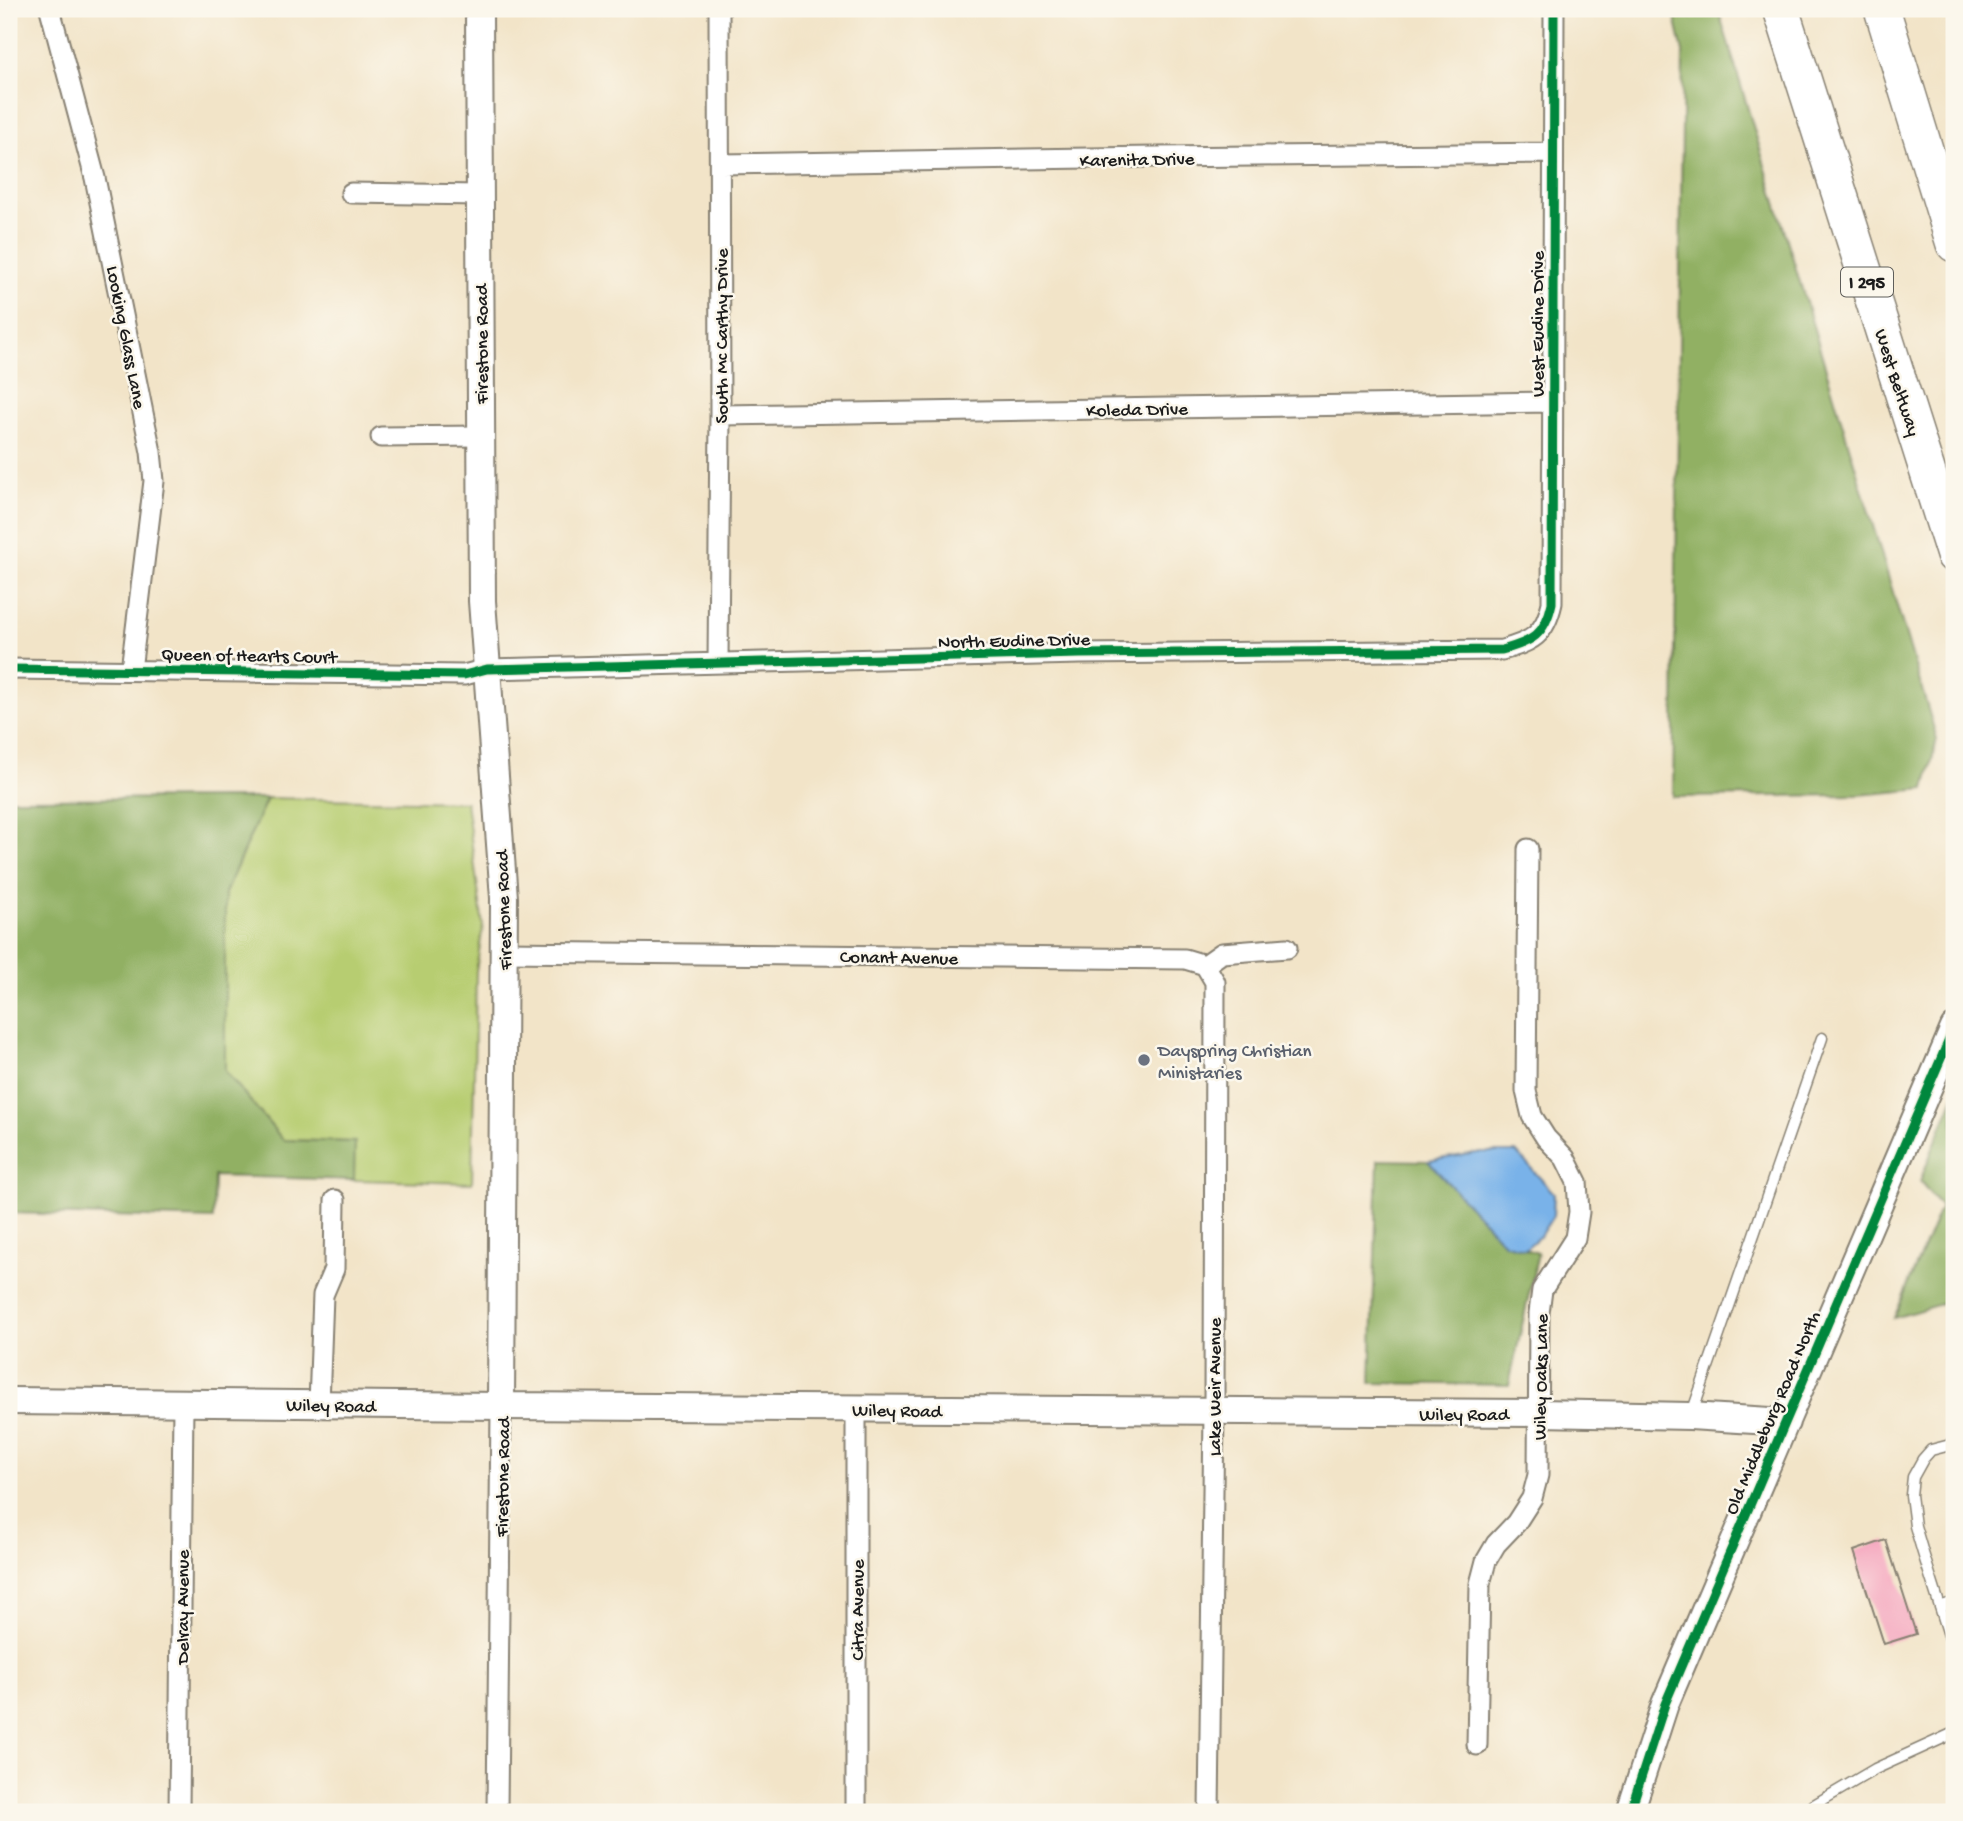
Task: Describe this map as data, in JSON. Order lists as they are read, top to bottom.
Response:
{
  "streets": {
    "highway": ["I 295", "West Beltway"],
    "street": [
      "Karenita Drive",
      "West Eudine Drive",
      "South Mc Carthy Drive",
      "Looking Glass Lane",
      "Firestone Road",
      "Koleda Drive",
      "North Eudine Drive",
      "Queen of Hearts Court",
      "Conant Avenue",
      "Wiley Oaks Lane",
      "Lake Weir Avenue",
      "Wiley Road",
      "Old Middleburg Road North",
      "Delray Avenue",
      "Citra Avenue"
    ]
  },
  "crossings": [
    ["Karenita Drive", "West Eudine Drive"],
    ["Karenita Drive", "South Mc Carthy Drive"],
    ["West Eudine Drive", "Koleda Drive"],
    ["West Eudine Drive", "North Eudine Drive"],
    ["South Mc Carthy Drive", "Koleda Drive"],
    ["South Mc Carthy Drive", "North Eudine Drive"],
    ["Looking Glass Lane", "Queen of Hearts Court"],
    ["Firestone Road", "North Eudine Drive"],
    ["Firestone Road", "Queen of Hearts Court"],
    ["Firestone Road", "Conant Avenue"],
    ["Firestone Road", "Wiley Road"],
    ["North Eudine Drive", "Queen of Hearts Court"],
    ["Conant Avenue", "Lake Weir Avenue"],
    ["Wiley Oaks Lane", "Wiley Road"],
    ["Lake Weir Avenue", "Wiley Road"],
    ["Wiley Road", "Old Middleburg Road North"],
    ["Wiley Road", "Delray Avenue"],
    ["Wiley Road", "Citra Avenue"]
  ],
  "places": ["Dayspring Christian Ministaries"]
}
